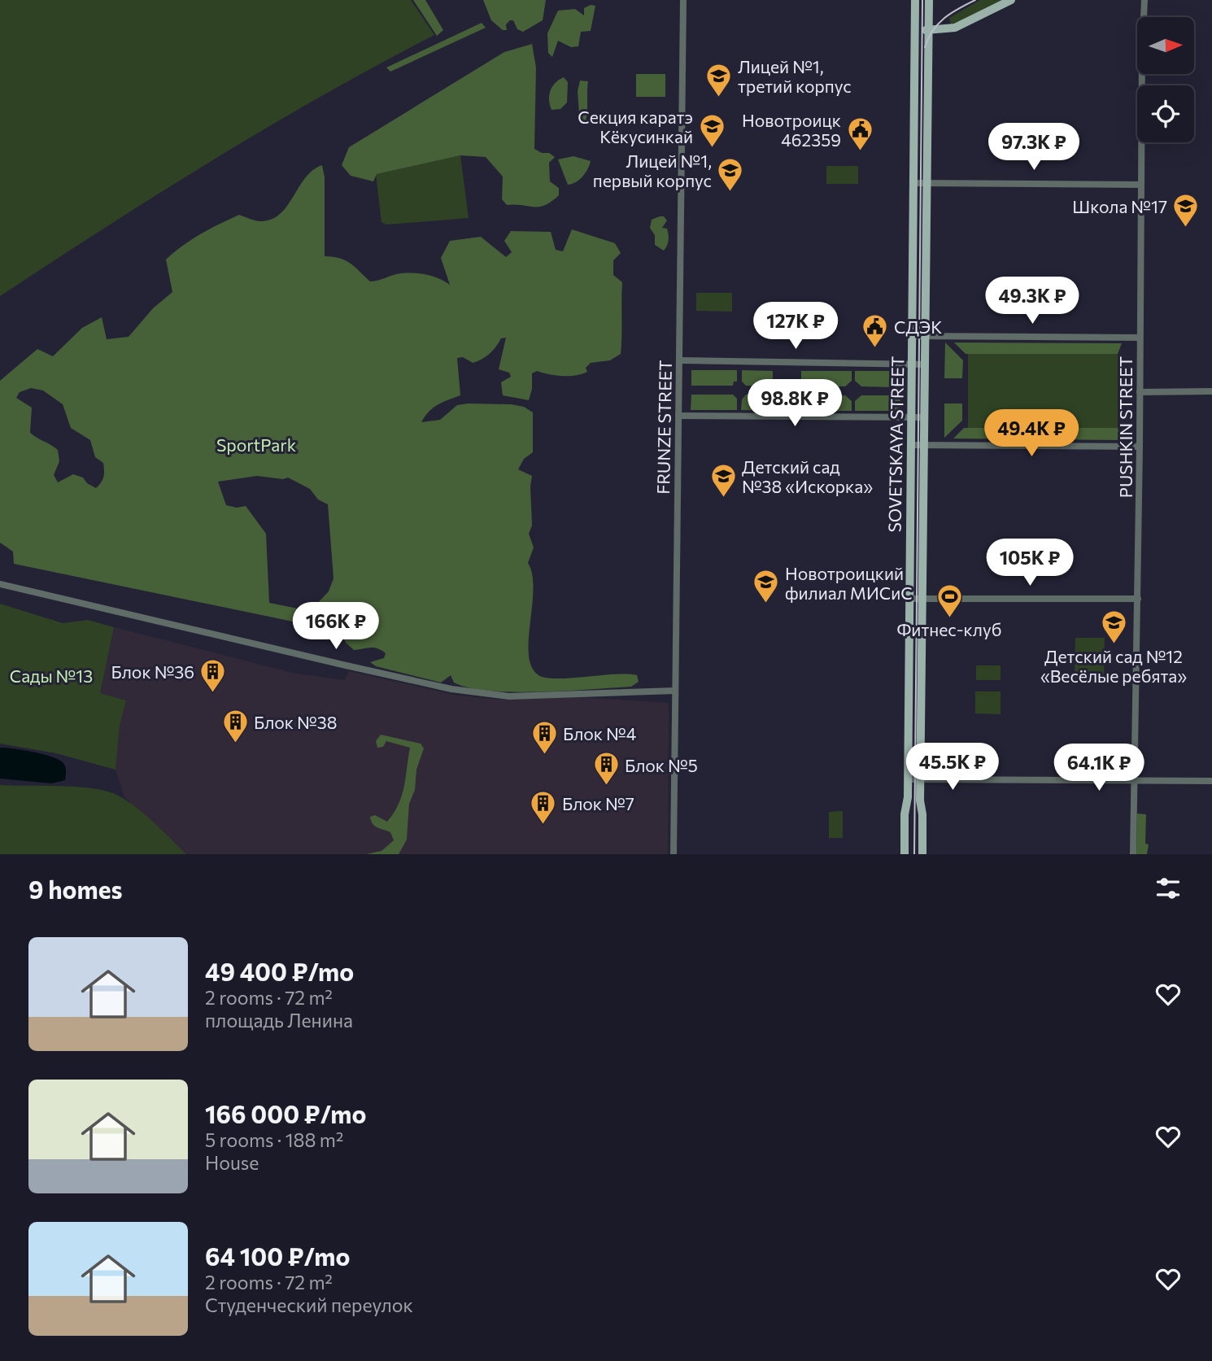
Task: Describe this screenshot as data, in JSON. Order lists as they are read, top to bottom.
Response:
{
  "streets": {
    "main road": ["SOVETSKAYA STREET"],
    "street": ["FRUNZE STREET", "PUSHKIN STREET"]
  },
  "parks": ["SportPark", "Сады №13"],
  "places": {
    "school or university": [
      "Лицей №1, третий корпус",
      "Секция каратэ Кёкусинкай",
      "Лицей №1, первый корпус",
      "Школа №17",
      "Детский сад №38 «Искорка»",
      "Новотроицкий филиал МИСиС",
      "Детский сад №12 «Весёлые ребята»"
    ],
    "public building": ["Новотроицк 462359", "СДЭК"],
    "sports": ["Фитнес-клуб"],
    "building": [
      "Блок №36",
      "Блок №38",
      "Блок №4",
      "Блок №5",
      "Блок №7"
    ]
  },
  "north": "right",
  "page": {
    "price": [
      "97.3K ₽",
      "49.3K ₽",
      "127K ₽",
      "98.8K ₽",
      "49.4K ₽",
      "105K ₽",
      "166K ₽",
      "45.5K ₽",
      "64.1K ₽"
    ],
    "heading": "9 homes",
    "list": [
      {
        "name": "49 400 ₽/mo",
        "note": "2 rooms · 72 m² · площадь Ленина"
      },
      {
        "name": "166 000 ₽/mo",
        "note": "5 rooms · 188 m² · House"
      },
      {
        "name": "64 100 ₽/mo",
        "note": "2 rooms · 72 m² · Студенческий переулок"
      }
    ]
  }
}
